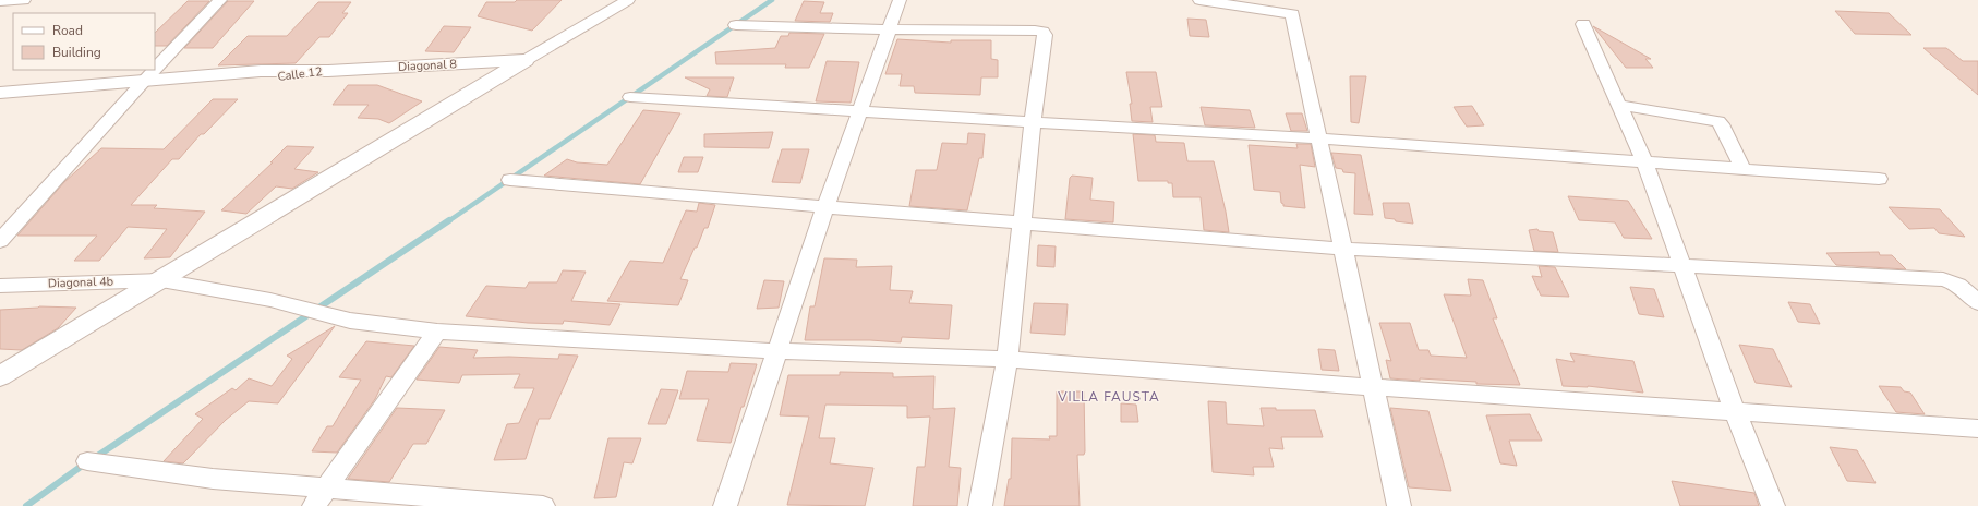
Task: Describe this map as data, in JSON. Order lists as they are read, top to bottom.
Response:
{
  "streets": {
    "street": ["Diagonal 8", "Calle 12", "Diagonal 4b"]
  },
  "crossings": [
    ["Diagonal 8", "Calle 12"]
  ],
  "districts": ["VILLA FAUSTA"],
  "legend": ["Road", "Building"]
}
